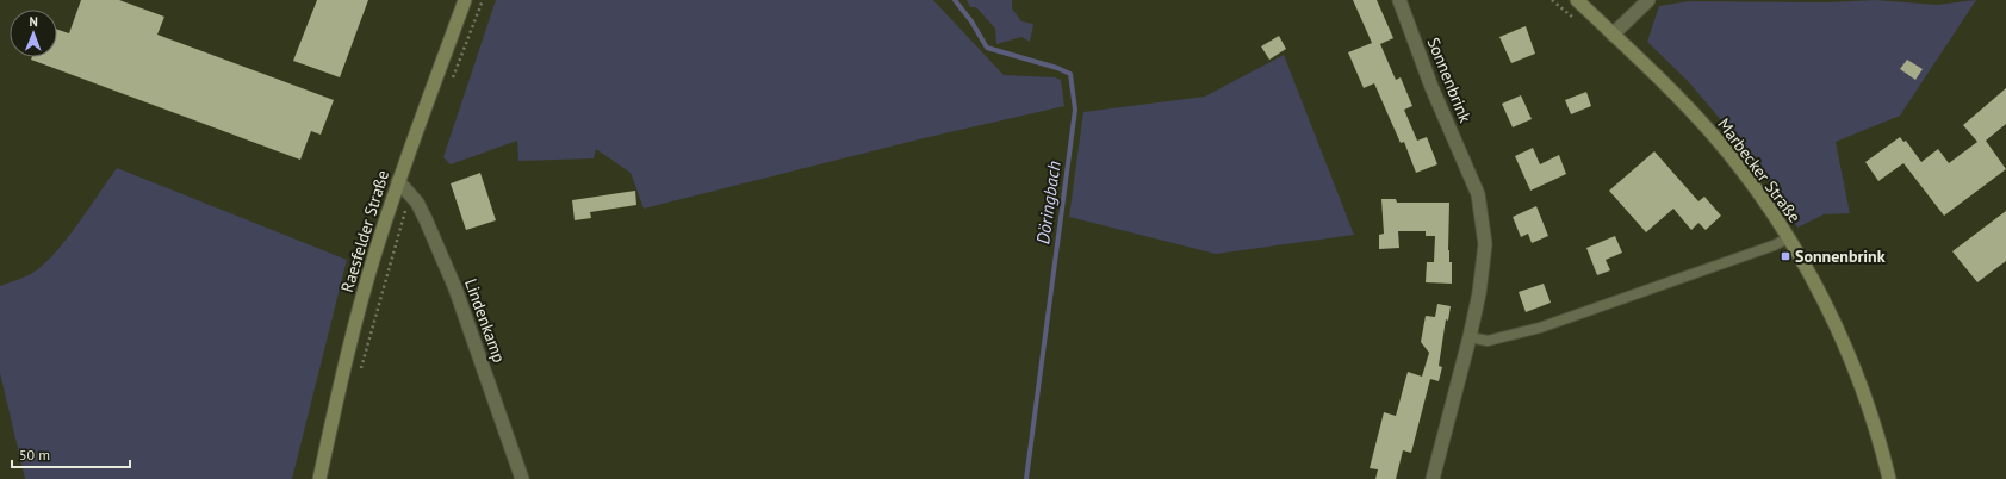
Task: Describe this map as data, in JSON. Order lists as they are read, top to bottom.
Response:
{
  "streets": {
    "main road": ["Marbecker Straße", "Raesfelder Straße"],
    "street": ["Sonnenbrink", "Lindenkamp"]
  },
  "crossings": [
    ["Raesfelder Straße", "Lindenkamp"]
  ],
  "water": ["Döringbach"],
  "places": {
    "transit": ["Sonnenbrink"]
  },
  "scale_bar": "50 m",
  "north": "top"
}
